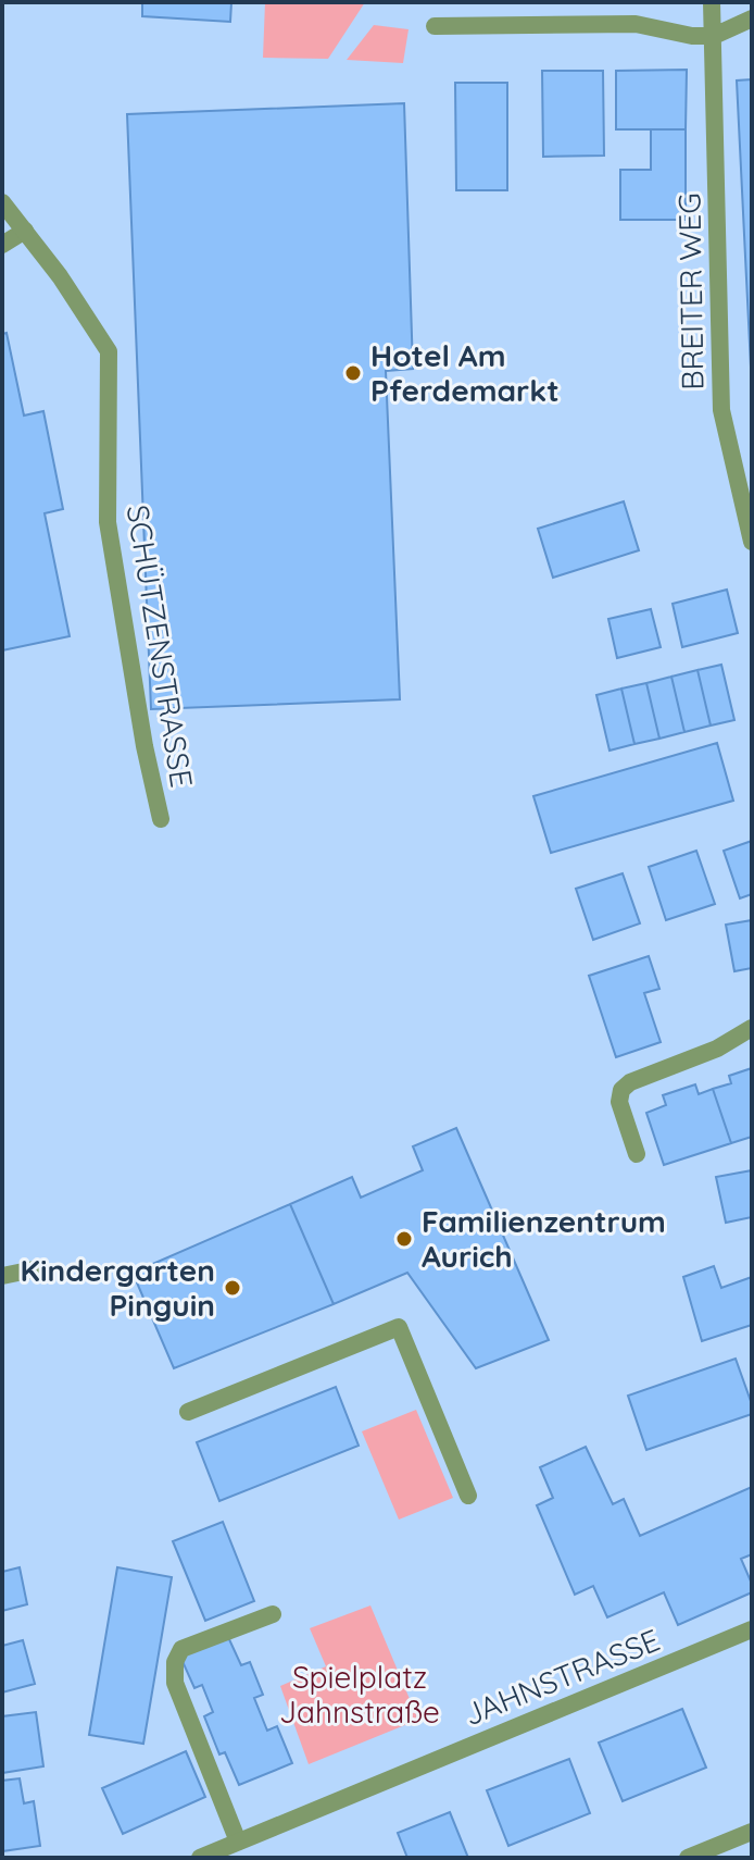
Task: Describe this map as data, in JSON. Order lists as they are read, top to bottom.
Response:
{
  "streets": {
    "street": ["BREITER WEG", "SCHÜTZENSTRASSE", "JAHNSTRASSE"]
  },
  "parks": ["Spielplatz Jahnstraße"],
  "places": ["Hotel Am Pferdemarkt", "Familienzentrum Aurich", "Kindergarten Pinguin"]
}
